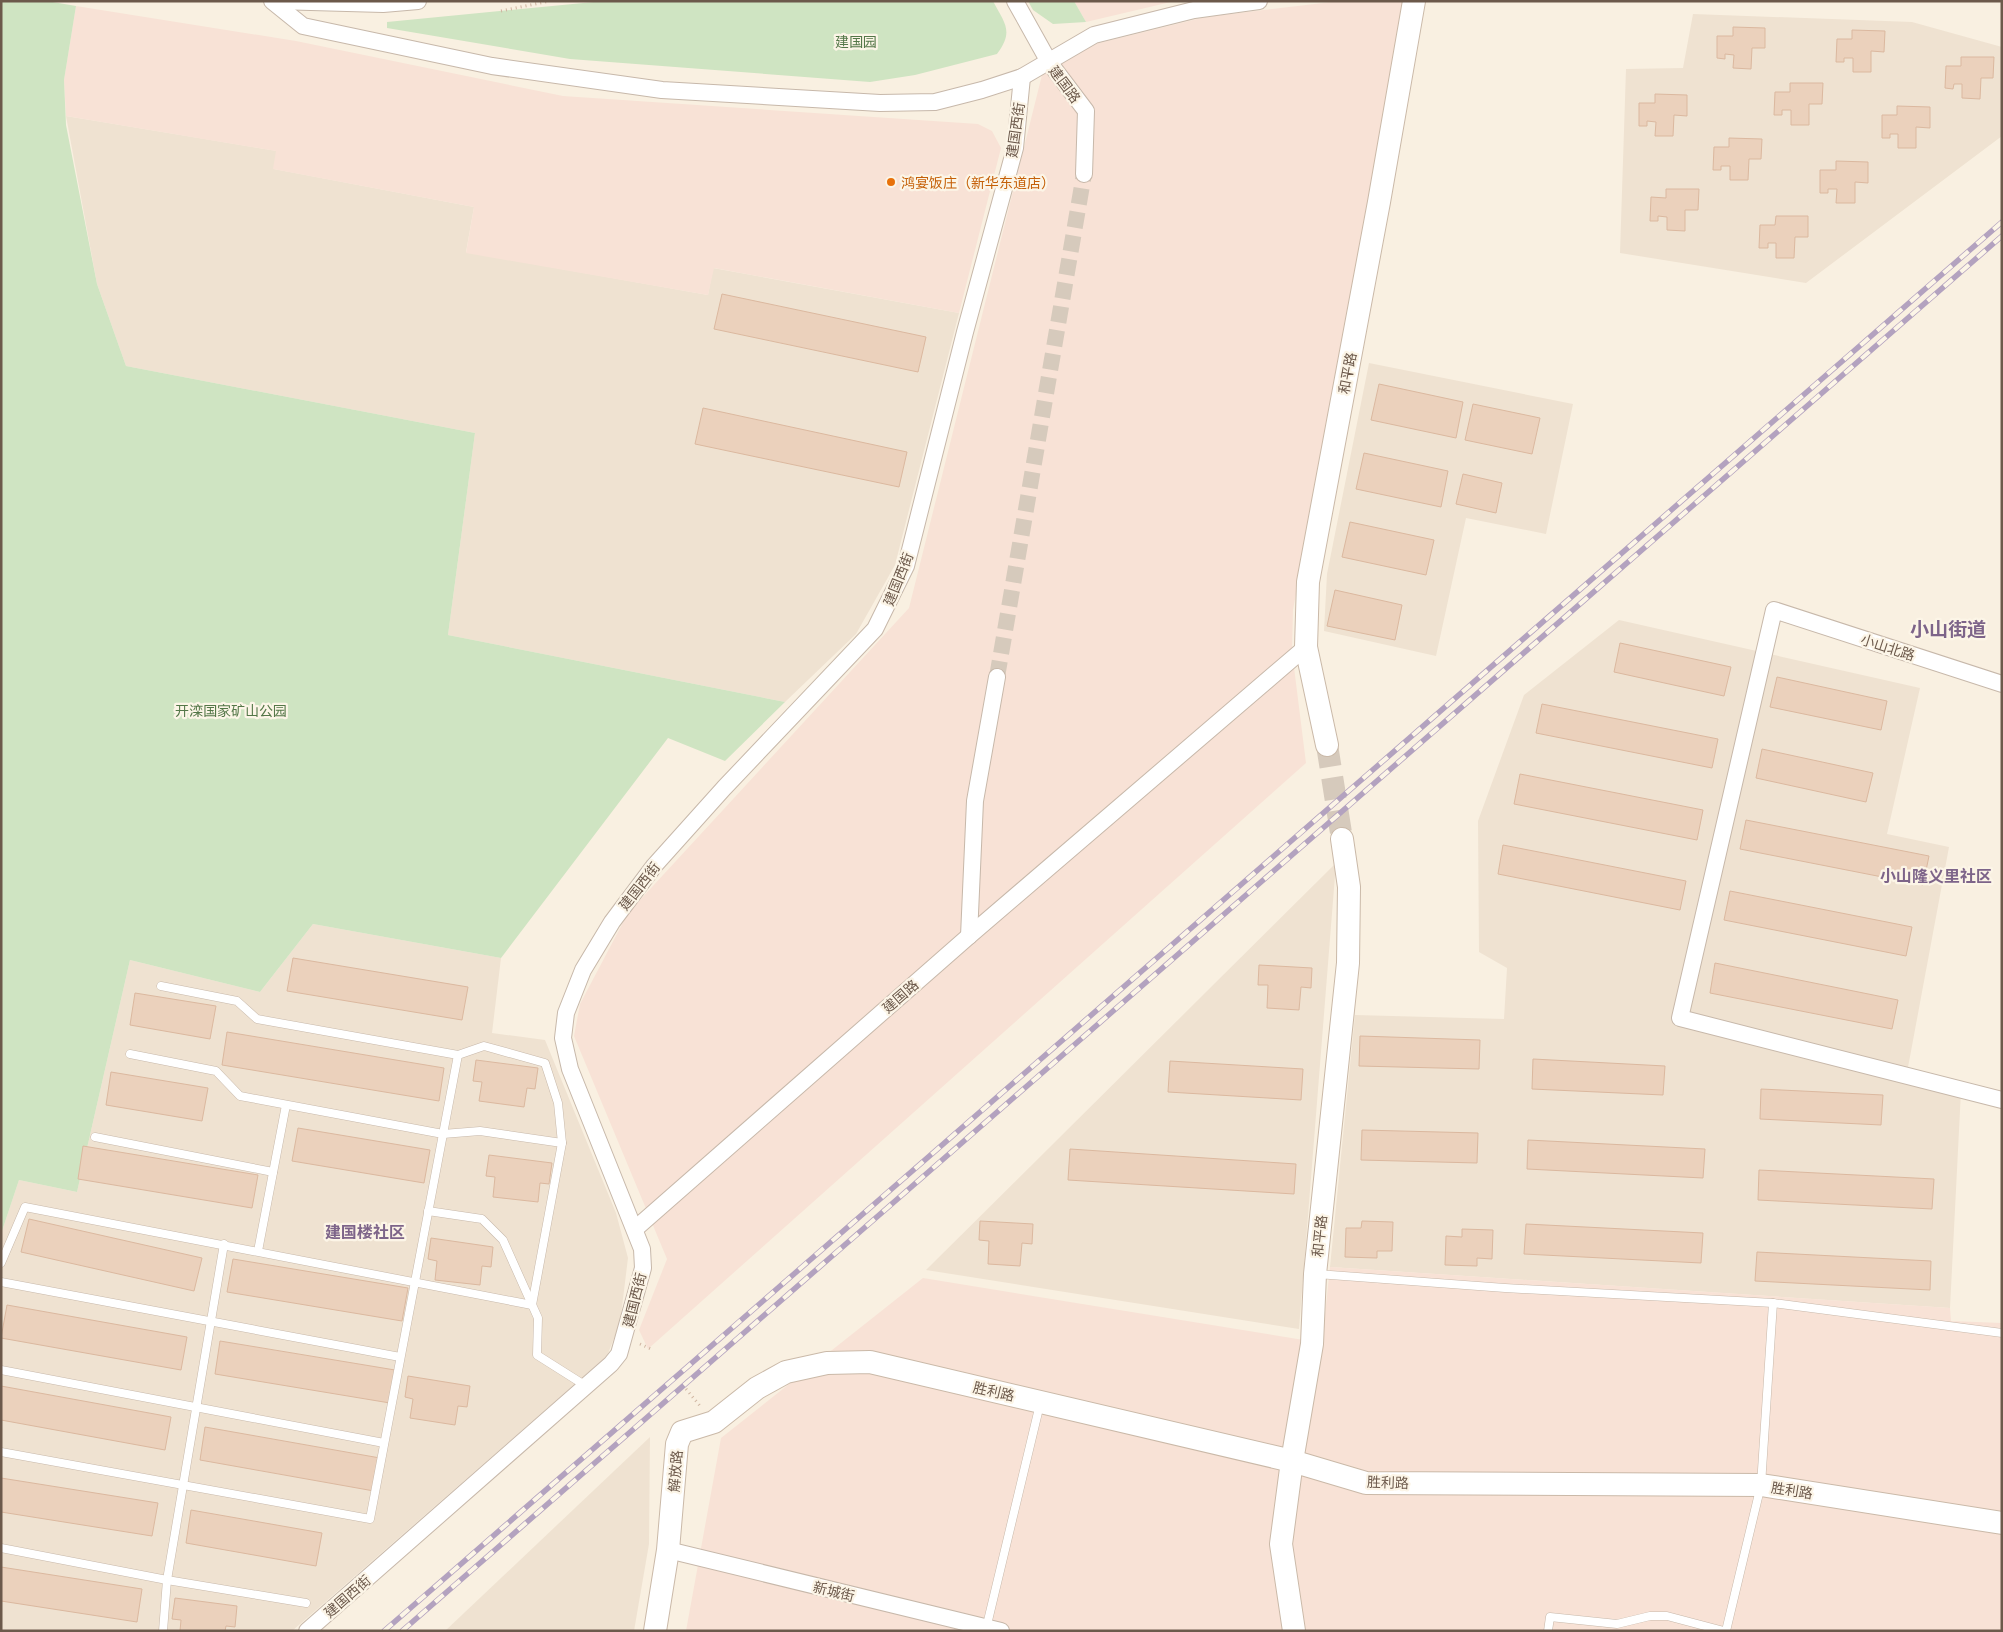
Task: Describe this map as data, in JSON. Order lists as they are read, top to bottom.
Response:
{
  "streets": {
    "street": [
      "建国路",
      "建国西街",
      "和平路",
      "小山北路",
      "胜利路",
      "解放路",
      "新城街"
    ]
  },
  "crossings": [
    ["建国路", "建国西街"],
    ["建国路", "和平路"],
    ["和平路", "胜利路"],
    ["胜利路", "解放路"],
    ["解放路", "新城街"]
  ],
  "districts": ["小山街道", "小山隆义里社区", "建国楼社区"],
  "parks": ["建国园", "开滦国家矿山公园"],
  "places": ["鸿宴饭庄（新华东道店）"]
}
